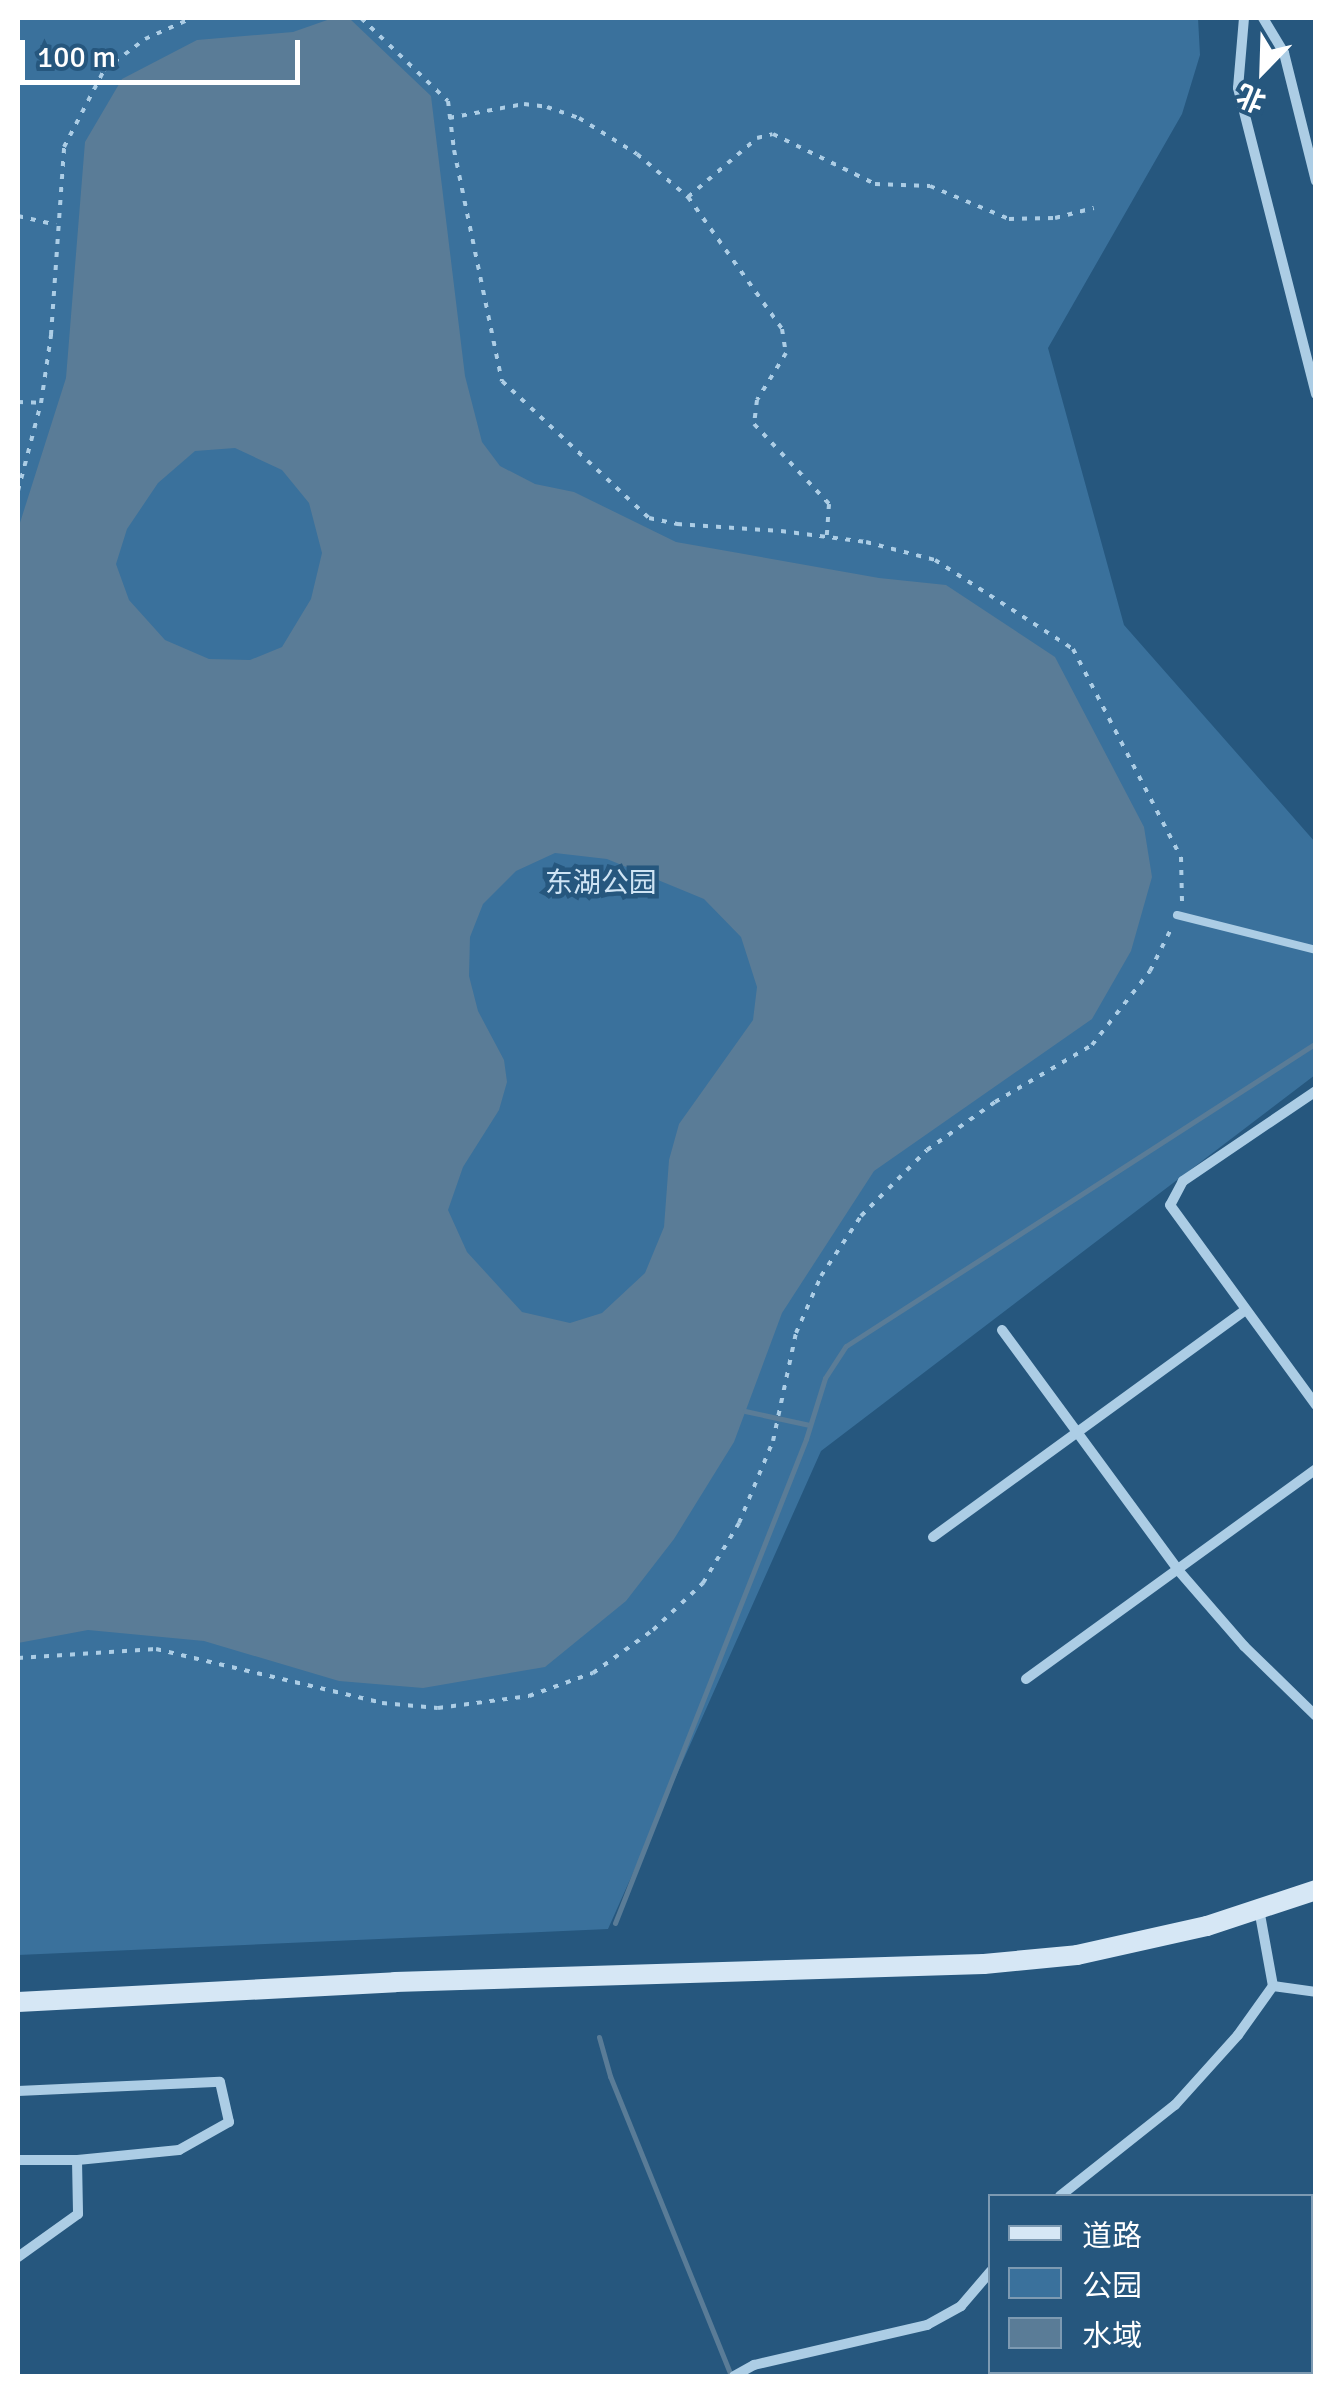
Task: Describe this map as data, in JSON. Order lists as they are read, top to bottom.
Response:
{
  "parks": ["东湖公园"],
  "legend": ["道路", "公园", "水域"],
  "scale_bar": "100 m",
  "north": "bottom left"
}
